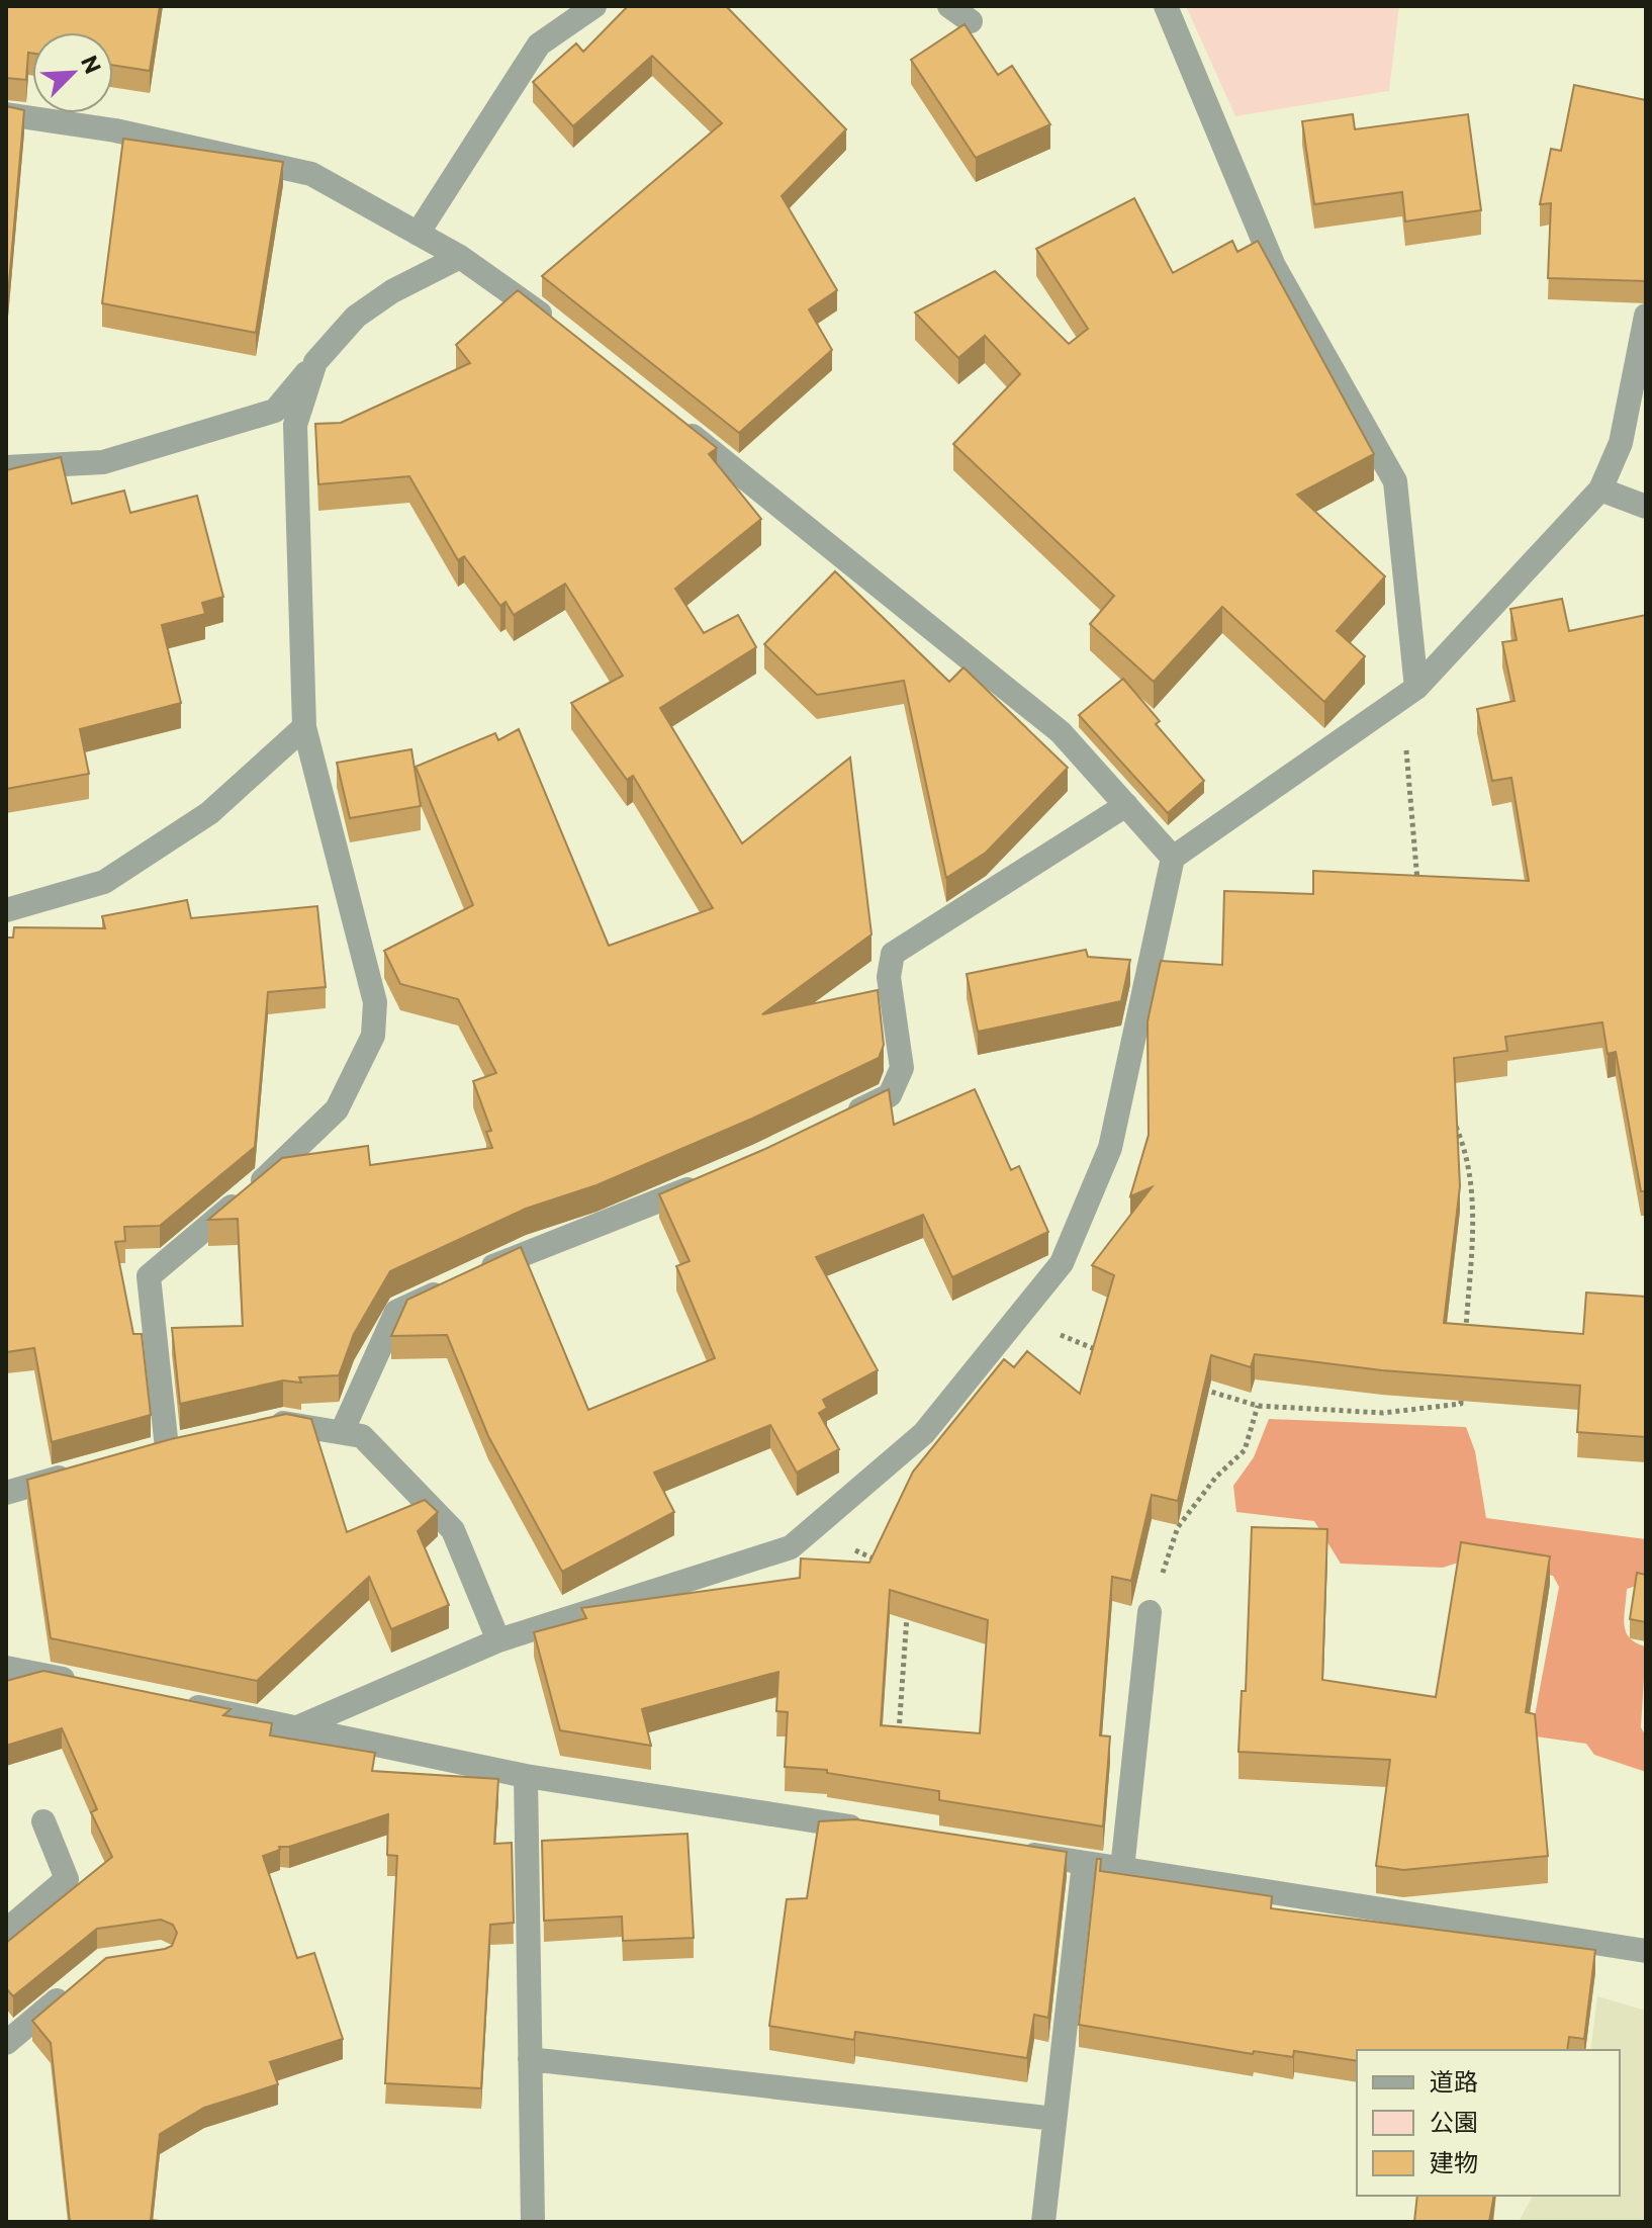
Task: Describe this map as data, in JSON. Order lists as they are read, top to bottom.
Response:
{
  "legend": ["道路", "公園", "建物"],
  "north": "top right"
}
